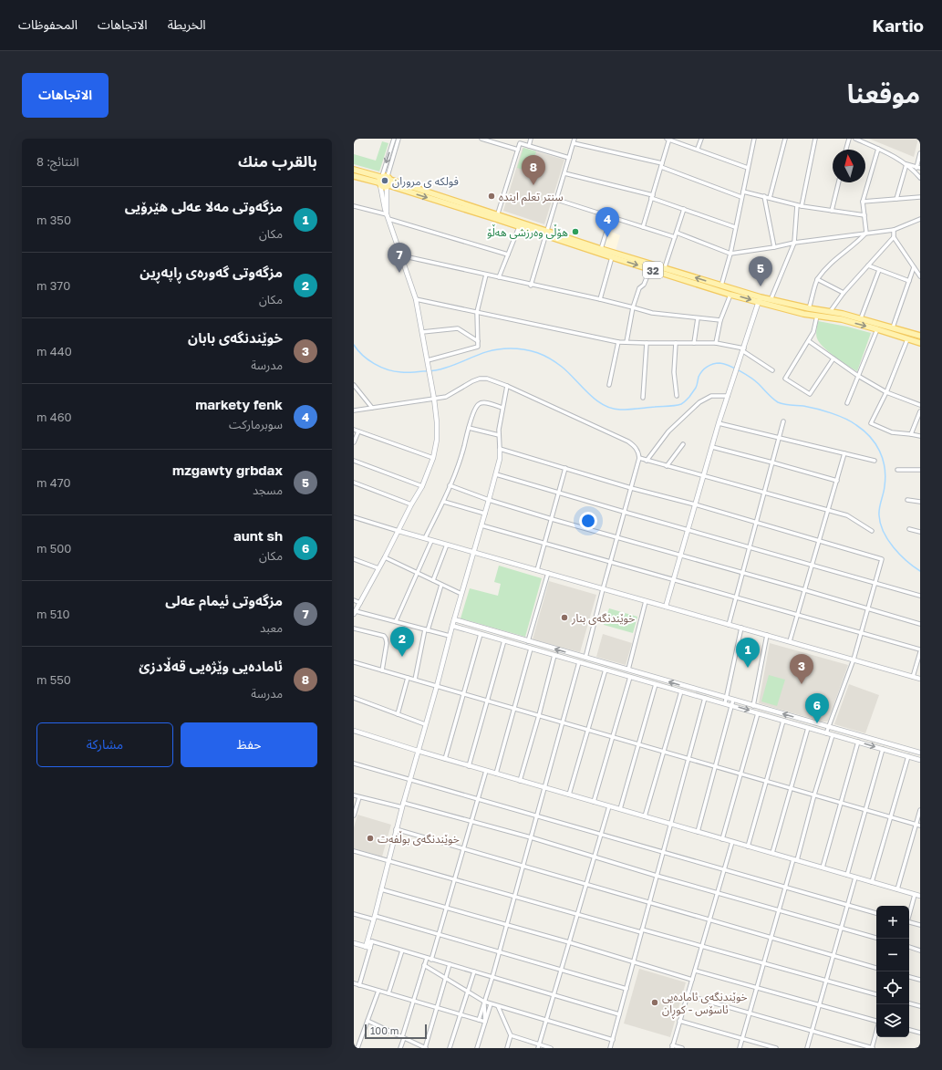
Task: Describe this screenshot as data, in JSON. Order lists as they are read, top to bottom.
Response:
{
  "streets": {
    "main road": ["32"]
  },
  "places": [
    "فولکه ی مروران",
    "سنتر تعلم اينده",
    "ھۆڵی وەرزشی ھەڵۆ",
    "خوێندنگەی بنار",
    "خوێندنگەی بوڵفەت",
    "خوێندنگەی ئامادەیی ئاسۆس - کوڕان"
  ],
  "scale_bar": "100 m",
  "north": "top",
  "page": {
    "header": "Kartio",
    "nav": ["الخريطة", "الاتجاهات", "المحفوظات"],
    "title": "موقعنا",
    "buttons": [
      "الاتجاهات",
      ["حفظ", "مشاركة"]
    ],
    "heading": ["بالقرب منك", "النتائج: 8"],
    "pins": [
      "8",
      "4",
      "7",
      "5",
      "2",
      "1",
      "3",
      "6"
    ],
    "list": [
      {
        "mark": "1",
        "name": "مزگەوتی مەلا عەلی هێرۆیی",
        "note": "مكان",
        "value": "350 m"
      },
      {
        "mark": "2",
        "name": "مزگەوتی گەورەی ڕاپەڕین",
        "note": "مكان",
        "value": "370 m"
      },
      {
        "mark": "3",
        "name": "خوێندنگەی بابان",
        "note": "مدرسة",
        "value": "440 m"
      },
      {
        "mark": "4",
        "name": "markety fenk",
        "note": "سوبرماركت",
        "value": "460 m"
      },
      {
        "mark": "5",
        "name": "mzgawty grbdax",
        "note": "مسجد",
        "value": "470 m"
      },
      {
        "mark": "6",
        "name": "aunt sh",
        "note": "مكان",
        "value": "500 m"
      },
      {
        "mark": "7",
        "name": "مزگەوتی ئیمام عەلی",
        "note": "معبد",
        "value": "510 m"
      },
      {
        "mark": "8",
        "name": "ئامادەیی وێژەیی قەڵادزێ",
        "note": "مدرسة",
        "value": "550 m"
      }
    ],
    "map_buttons": ["+", "−"],
    "scale": "100 m"
  }
}
